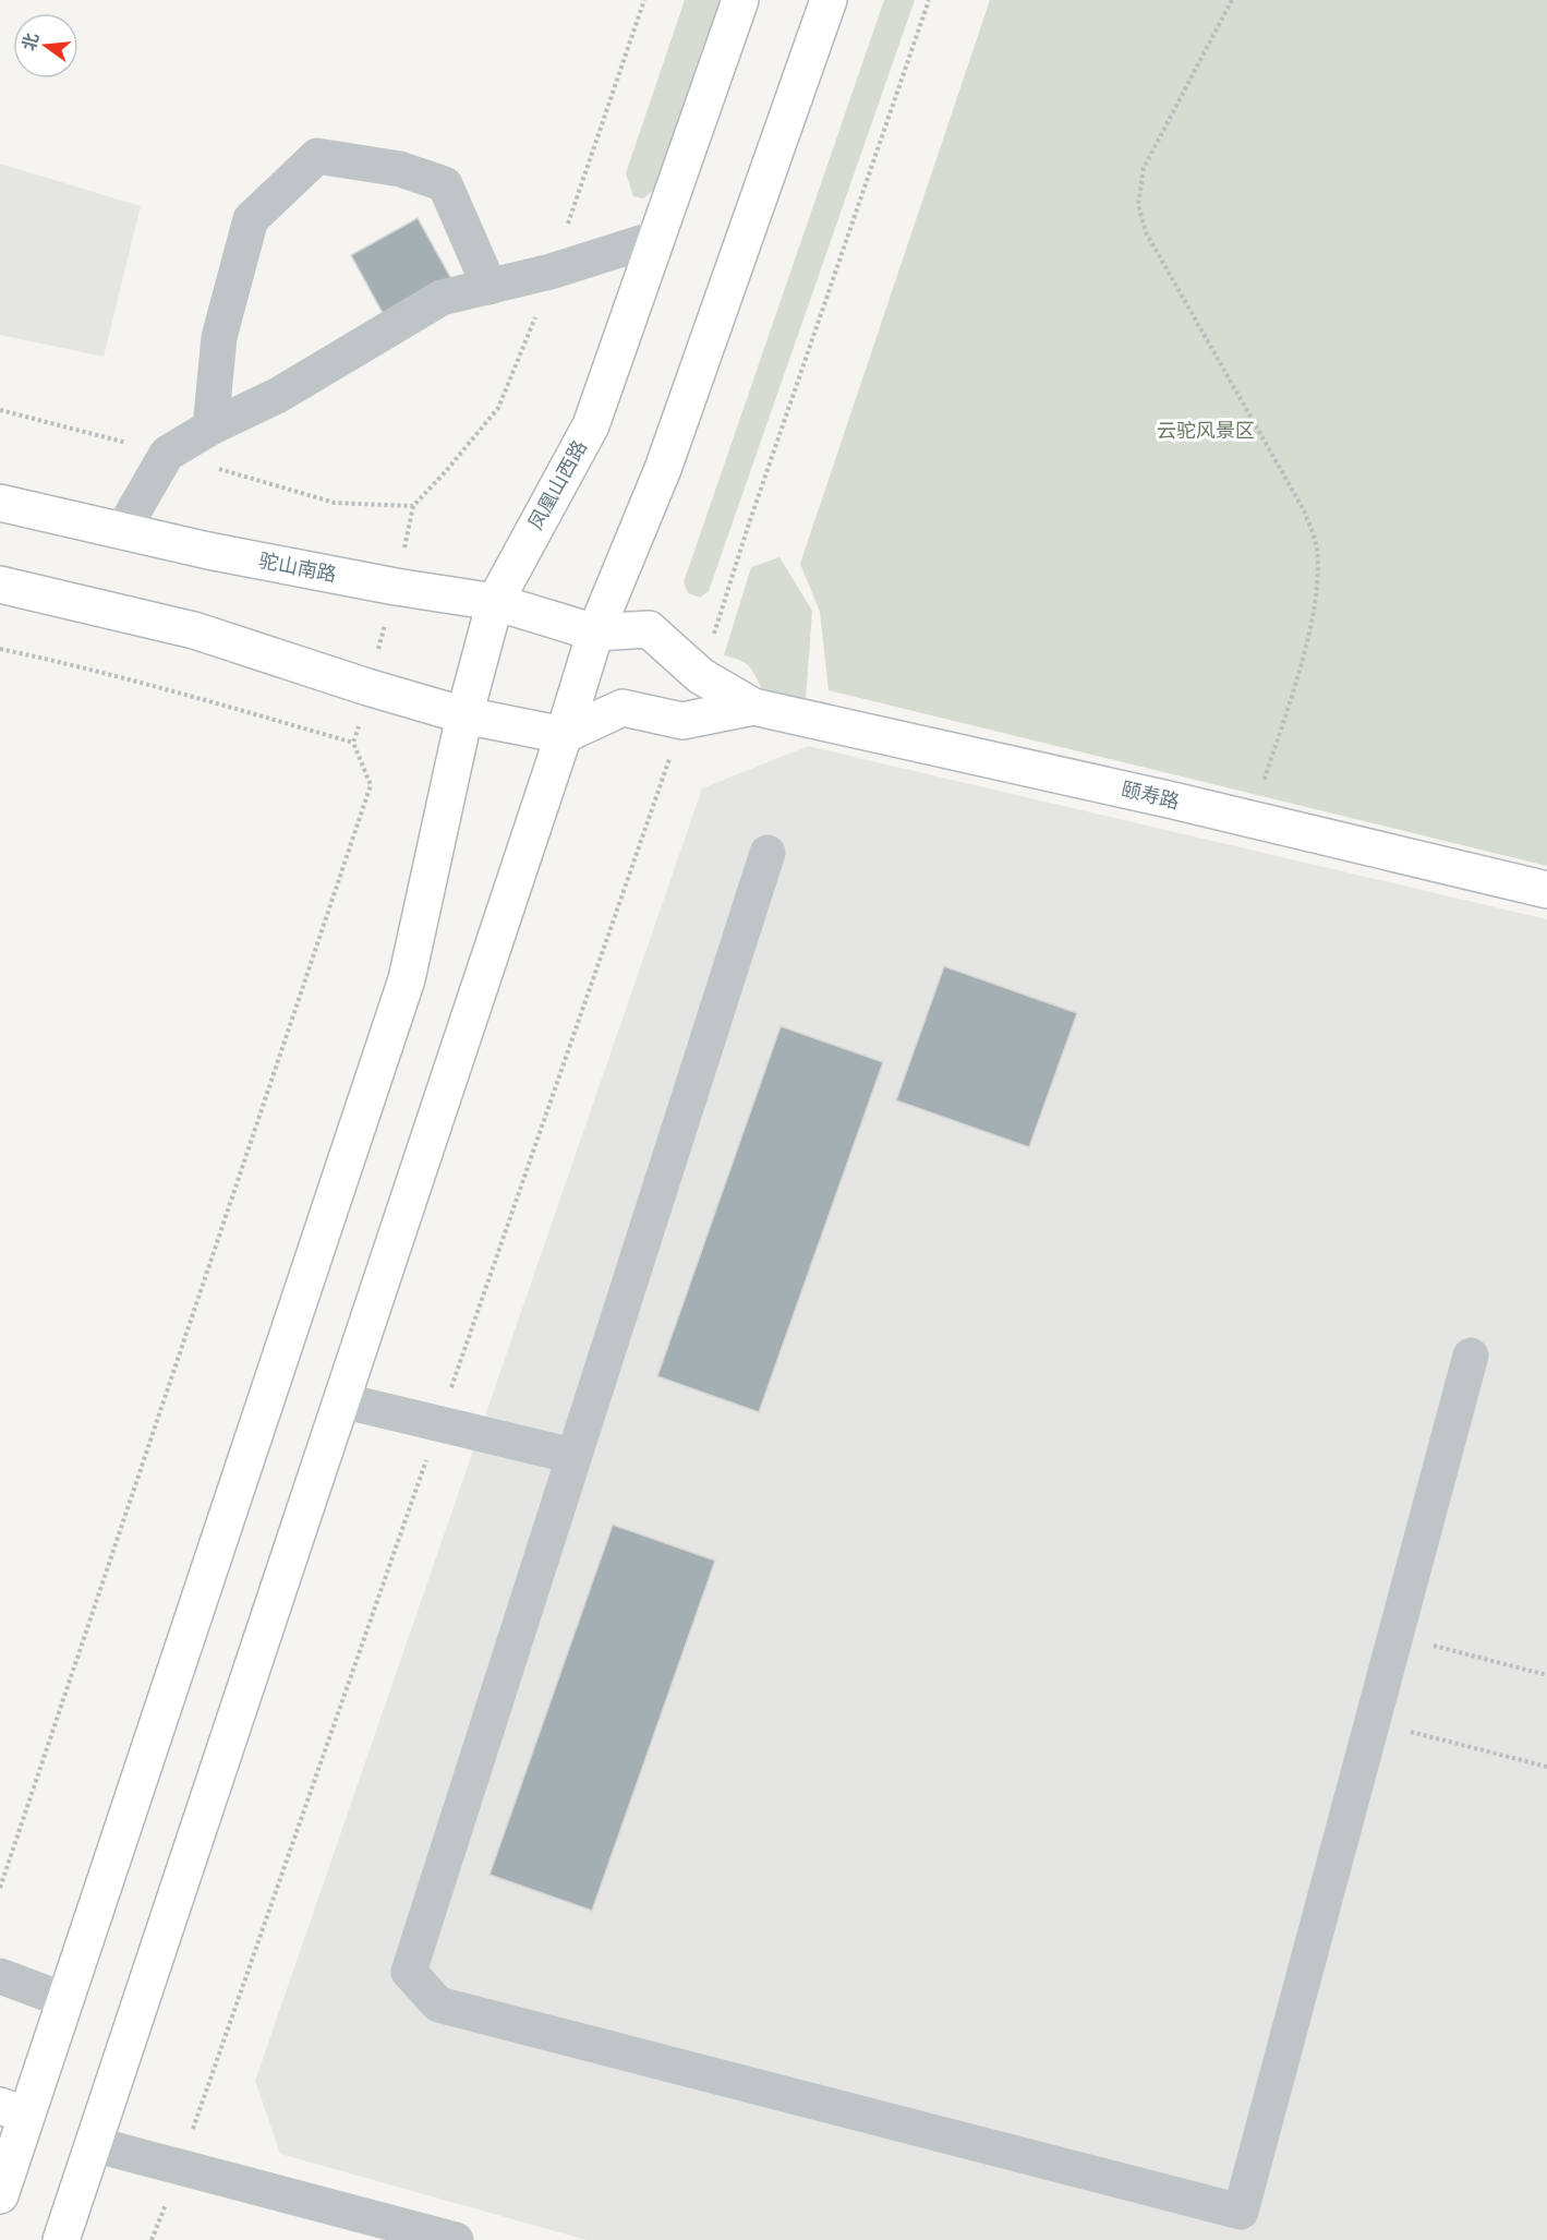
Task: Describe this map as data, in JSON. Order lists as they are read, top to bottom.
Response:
{
  "streets": {
    "main road": ["凤凰山西路", "驼山南路", "颐寿路"]
  },
  "crossings": [
    ["凤凰山西路", "驼山南路"],
    ["驼山南路", "颐寿路"]
  ],
  "parks": ["云驼风景区"],
  "north": "left"
}
